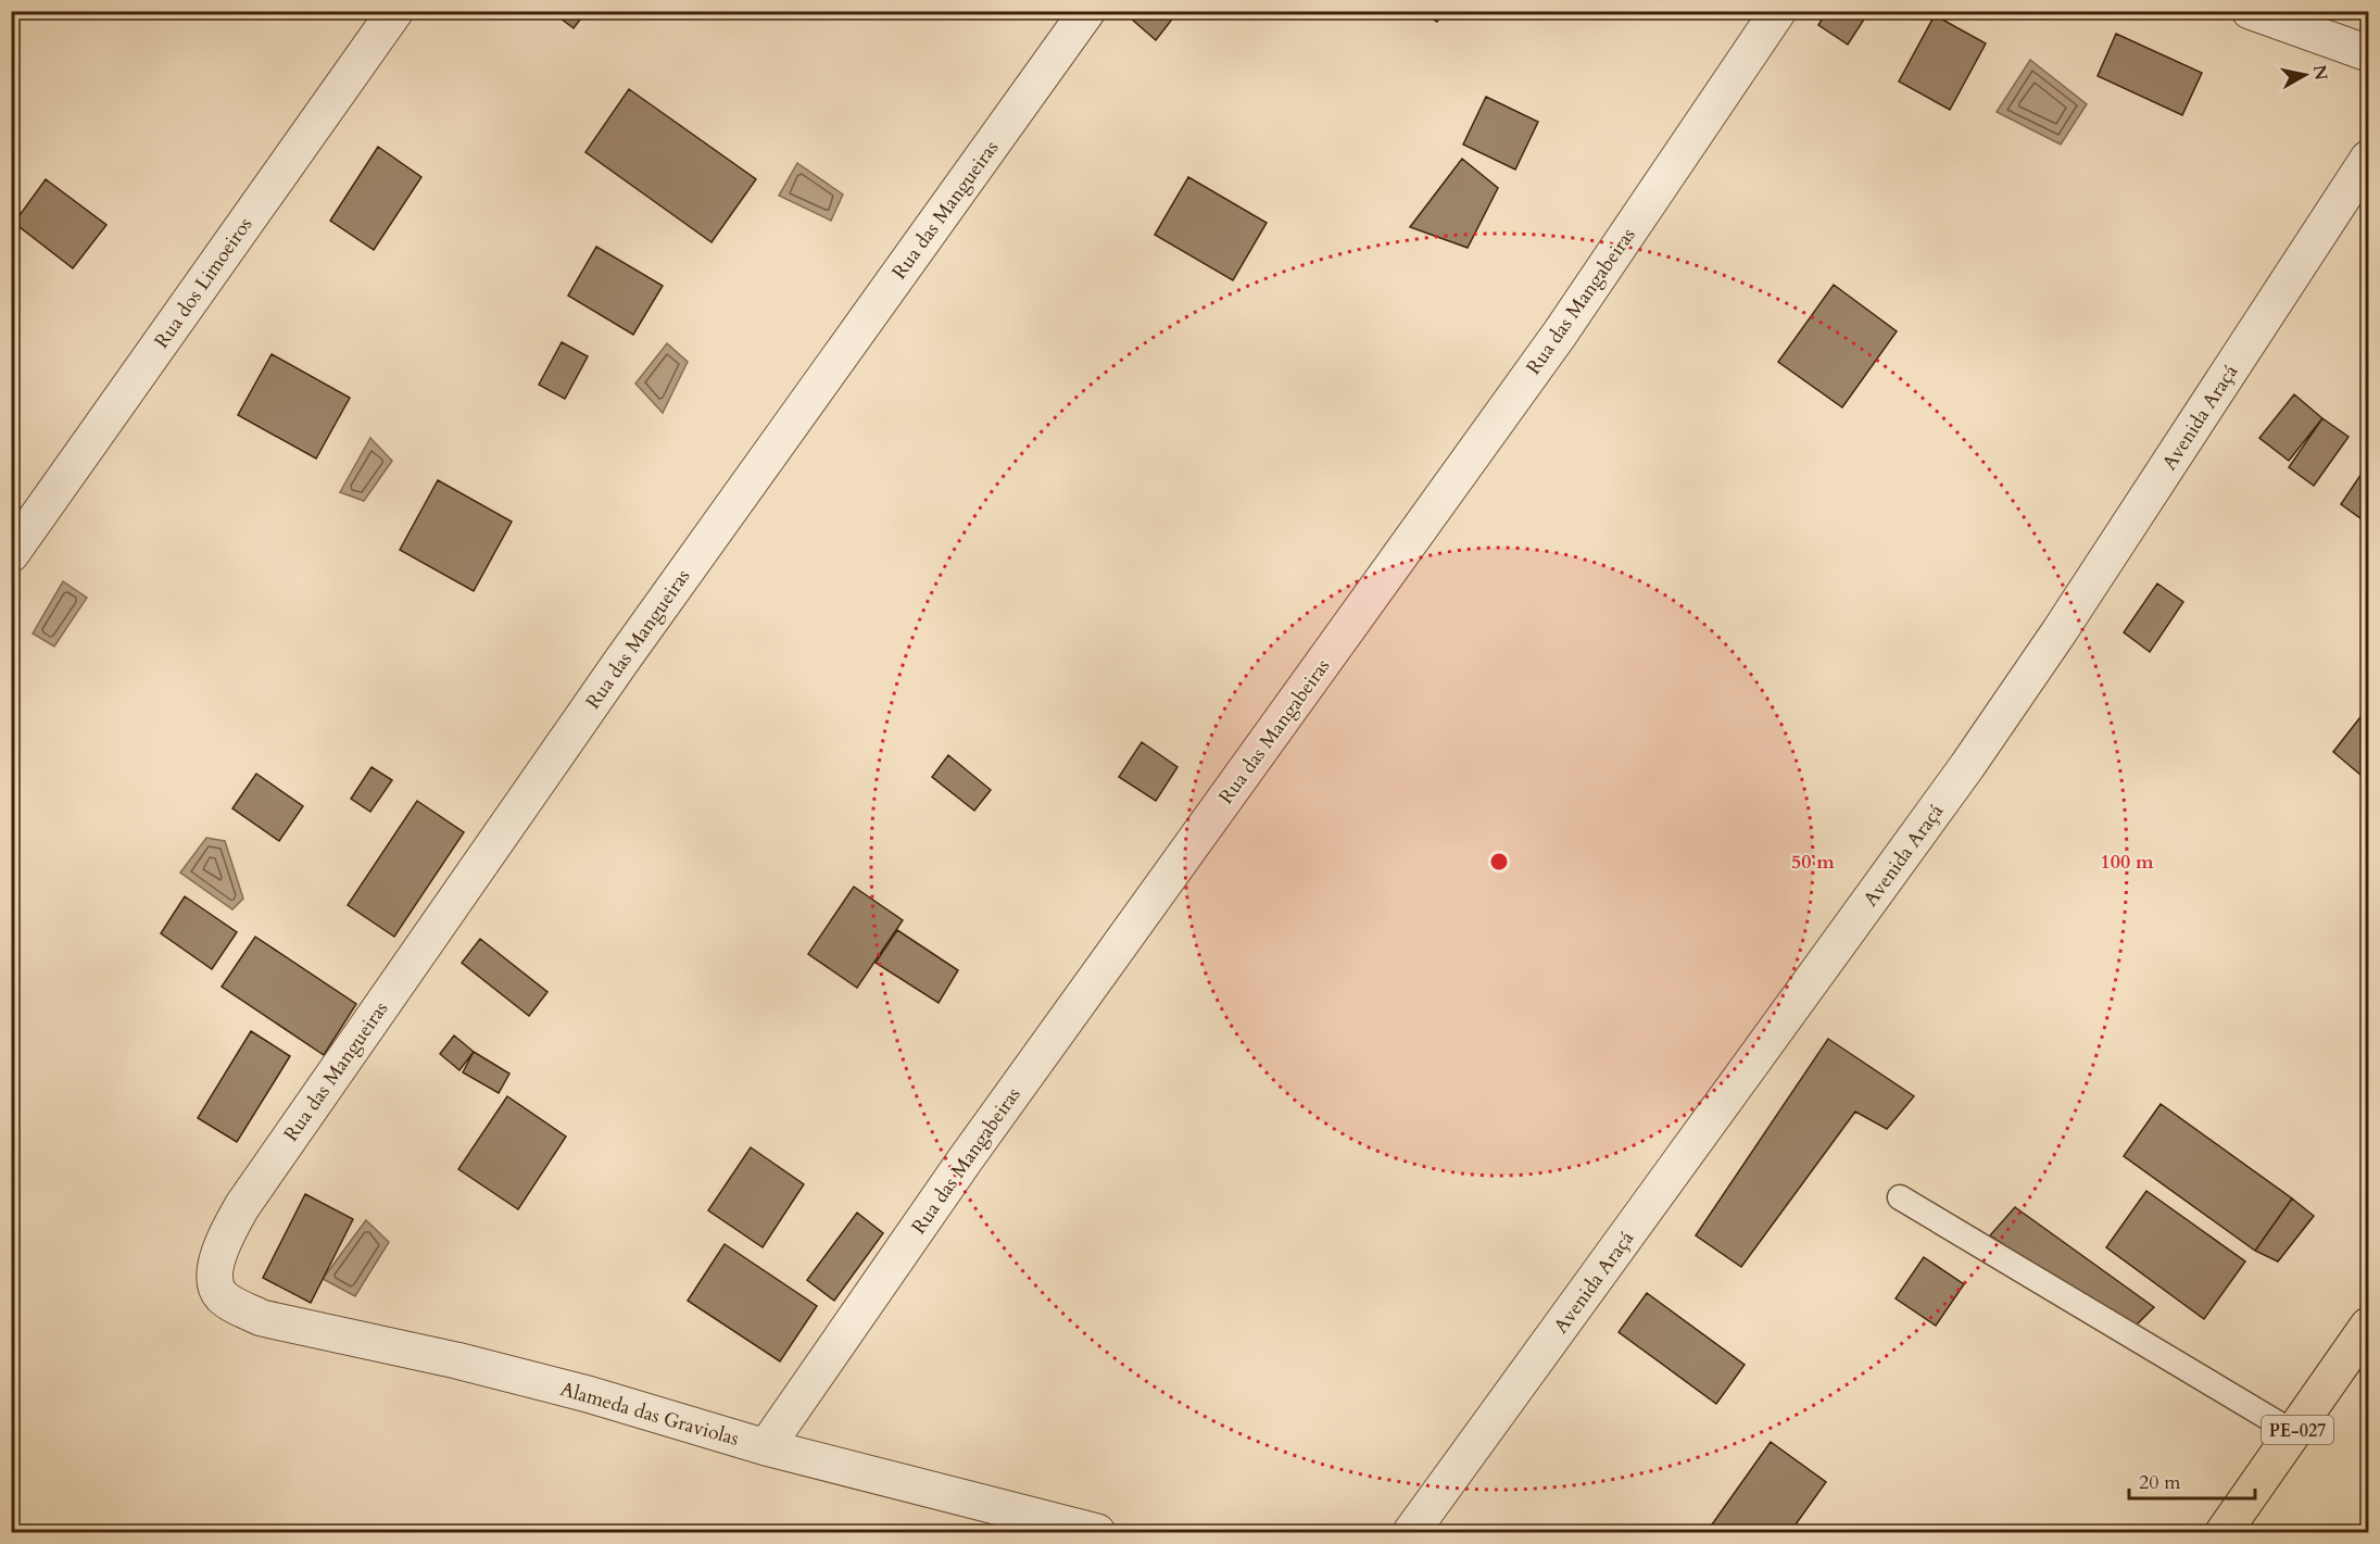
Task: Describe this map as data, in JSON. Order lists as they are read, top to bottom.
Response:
{
  "streets": {
    "main road": ["PE-027"],
    "street": [
      "Rua das Mangueiras",
      "Rua dos Limoeiros",
      "Rua das Mangabeiras",
      "Avenida Araçá",
      "Alameda das Graviolas"
    ]
  },
  "crossings": [
    ["Rua das Mangueiras", "Alameda das Graviolas"],
    ["Rua das Mangabeiras", "Alameda das Graviolas"]
  ],
  "scale_bar": "20 m",
  "north": "right",
  "rings": ["50 m", "100 m"]
}
